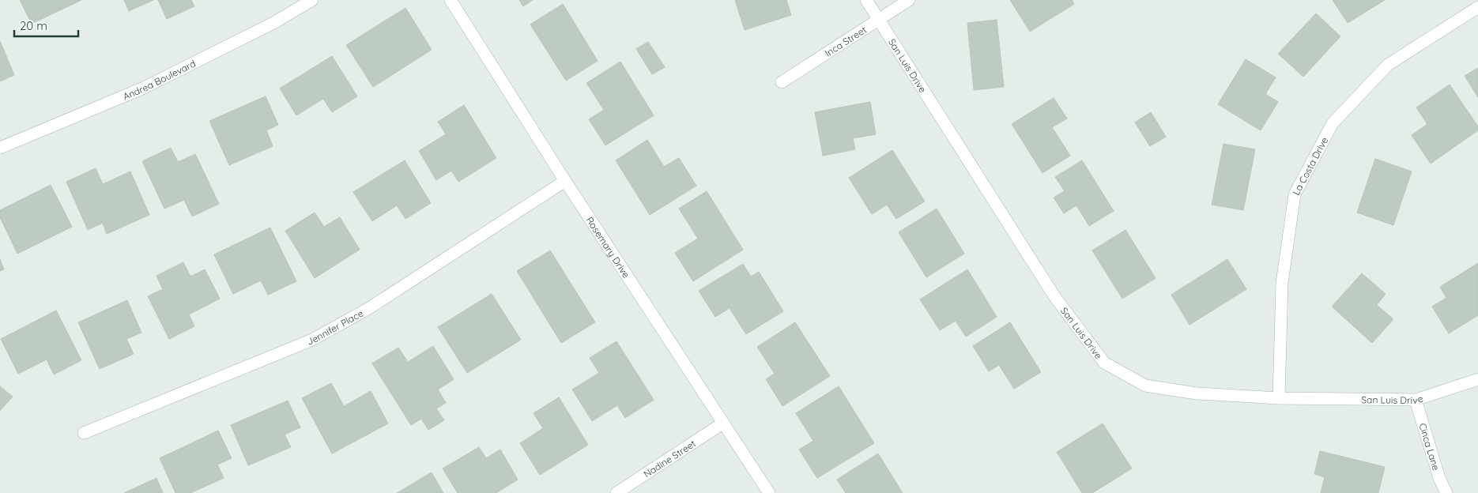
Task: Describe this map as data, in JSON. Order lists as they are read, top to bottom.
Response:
{
  "streets": {
    "street": [
      "Inca Street",
      "San Luis Drive",
      "Andrea Boulevard",
      "La Costa Drive",
      "Rosemary Drive",
      "Jennifer Place",
      "Cinca Lane",
      "Nadine Street"
    ]
  },
  "crossings": [
    ["Inca Street", "San Luis Drive"],
    ["San Luis Drive", "La Costa Drive"],
    ["San Luis Drive", "Cinca Lane"],
    ["Rosemary Drive", "Jennifer Place"],
    ["Rosemary Drive", "Nadine Street"]
  ],
  "scale_bar": "20 m"
}
